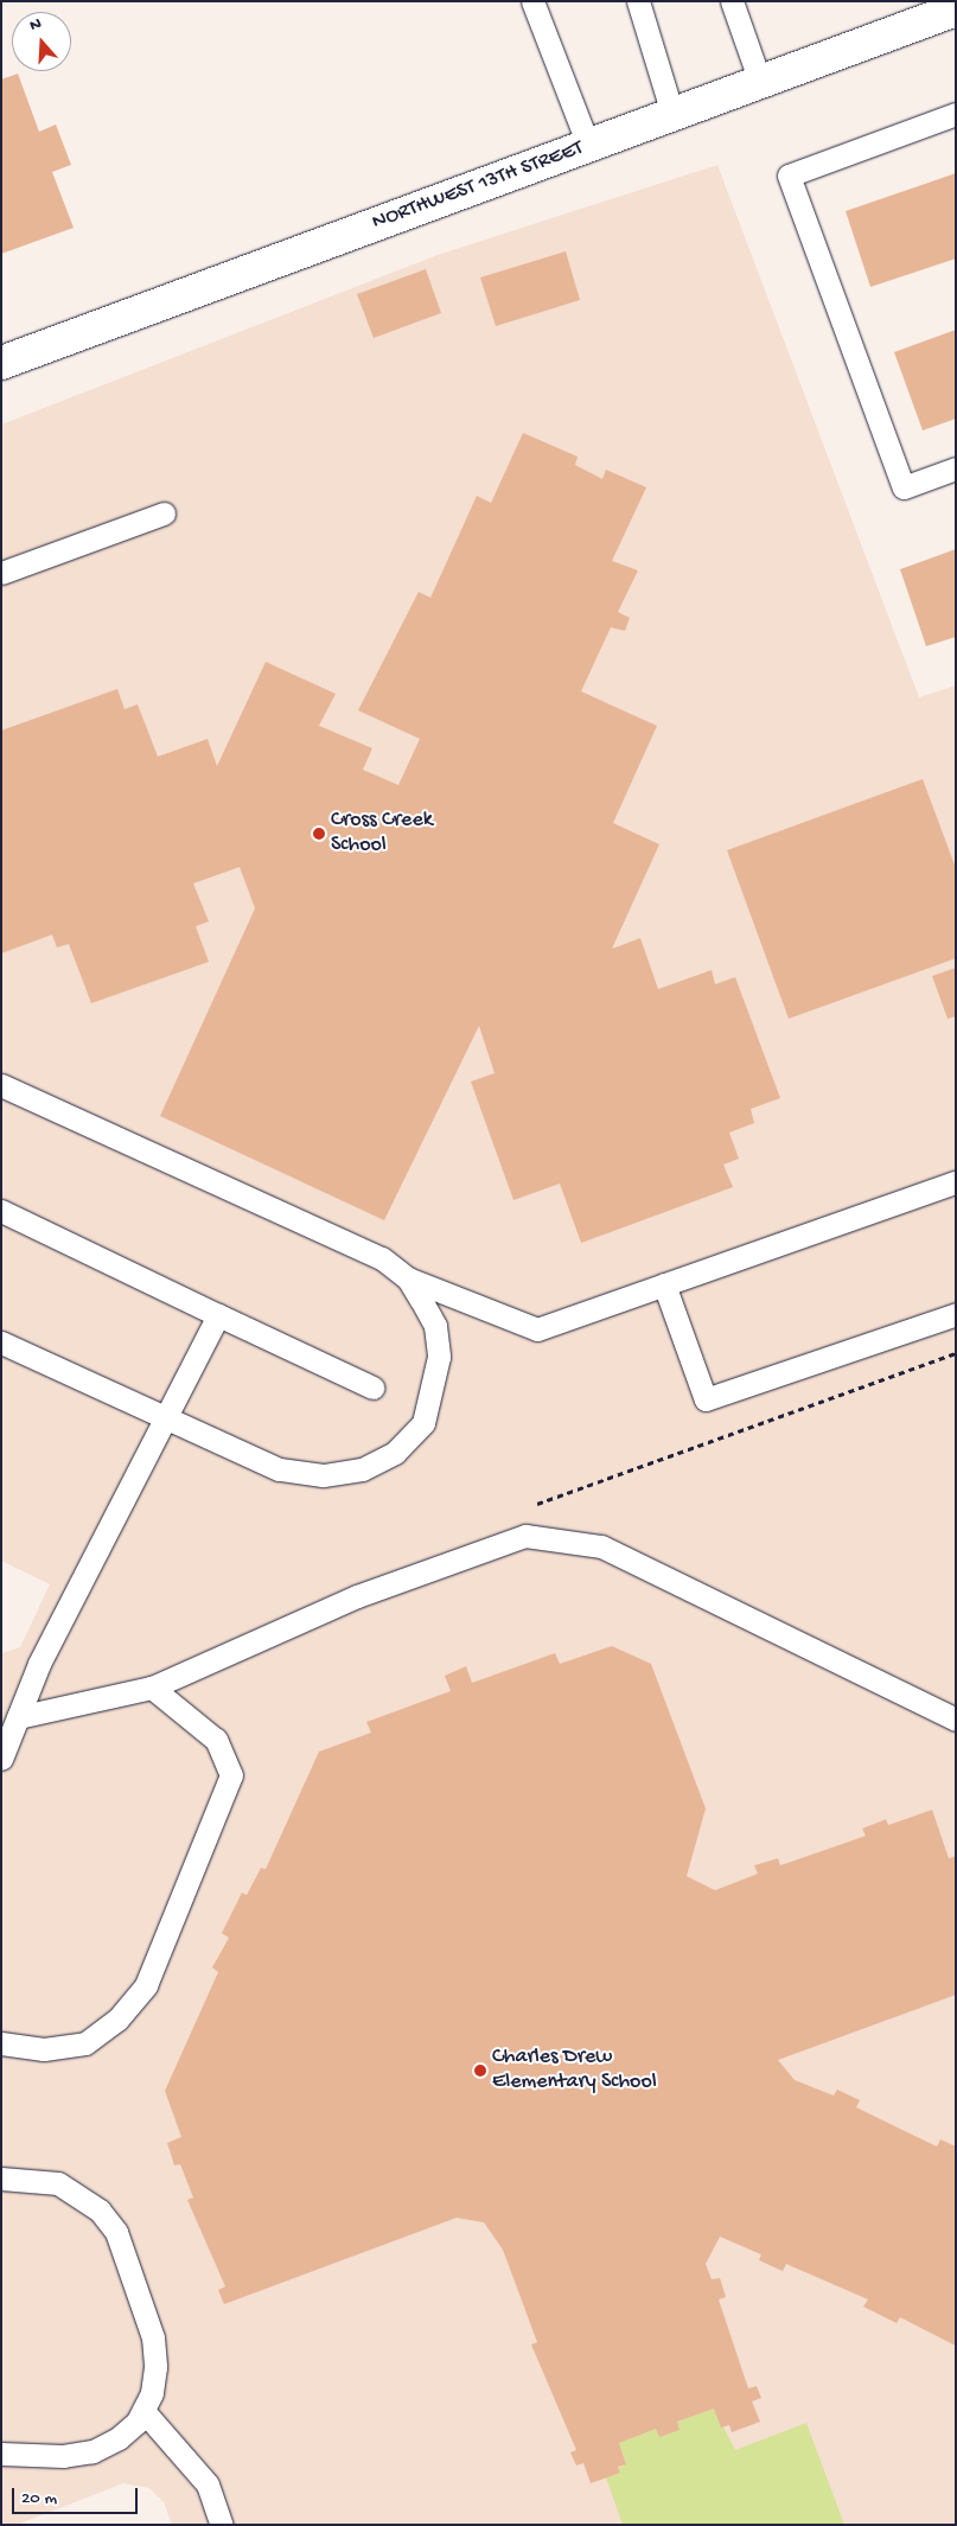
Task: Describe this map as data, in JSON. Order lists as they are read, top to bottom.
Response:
{
  "streets": {
    "street": ["NORTHWEST 13TH STREET"]
  },
  "places": ["Cross Creek School", "Charles Drew Elementary School"],
  "scale_bar": "20 m",
  "north": "top"
}
